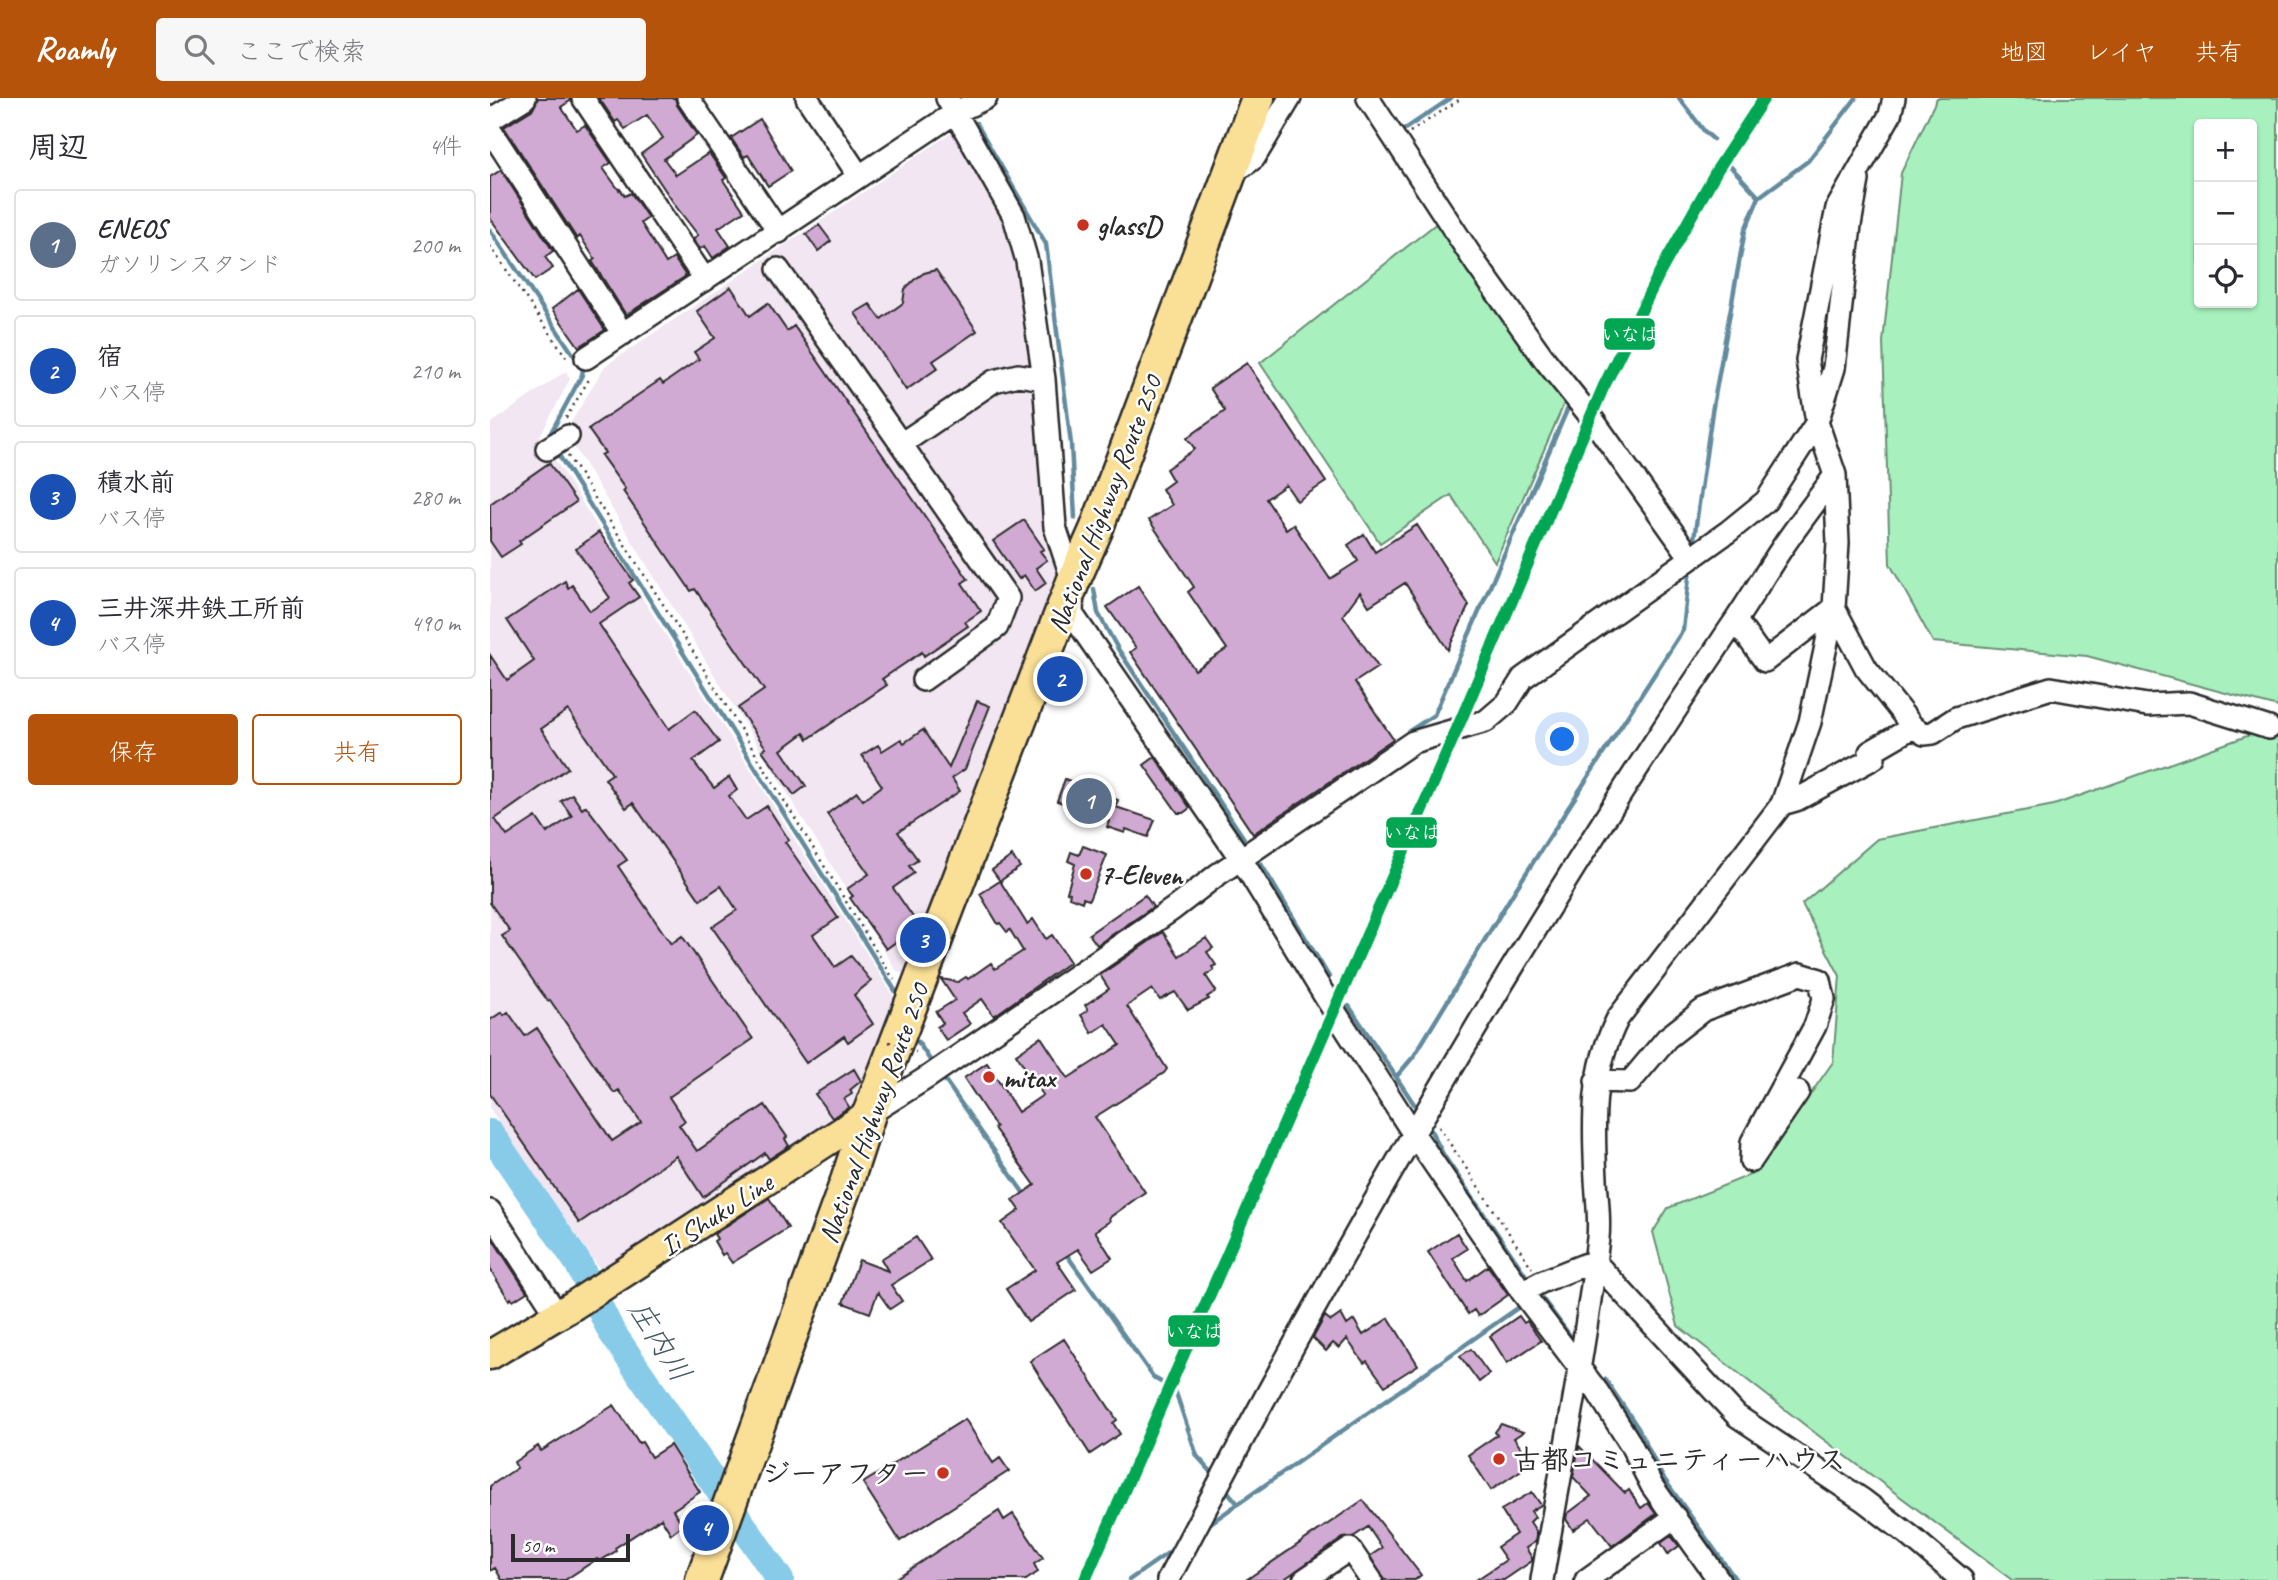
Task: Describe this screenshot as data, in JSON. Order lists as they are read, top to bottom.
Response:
{
  "streets": {
    "highway": ["National Highway Route 250"],
    "main road": ["Ii Shuku Line"]
  },
  "crossings": [
    ["National Highway Route 250", "Ii Shuku Line"]
  ],
  "water": ["庄内川"],
  "places": [
    "glassD",
    "7-Eleven",
    "mitax",
    "古都コミュニティーハウス",
    "ジーアフター"
  ],
  "lines": ["transit line いなば"],
  "scale_bar": "50 m",
  "page": {
    "header": "Roamly",
    "search": "ここで検索",
    "nav": ["地図", "レイヤ", "共有"],
    "heading": ["周辺", "4件"],
    "map_buttons": ["+", "−"],
    "list": [
      {
        "mark": "1",
        "name": "ENEOS",
        "note": "ガソリンスタンド",
        "value": "200 m"
      },
      {
        "mark": "2",
        "name": "宿",
        "note": "バス停",
        "value": "210 m"
      },
      {
        "mark": "3",
        "name": "積水前",
        "note": "バス停",
        "value": "280 m"
      },
      {
        "mark": "4",
        "name": "三井深井鉄工所前",
        "note": "バス停",
        "value": "490 m"
      }
    ],
    "pins": [
      "2",
      "1",
      "3",
      "4"
    ],
    "buttons": ["保存", "共有"],
    "scale": "50 m"
  }
}
